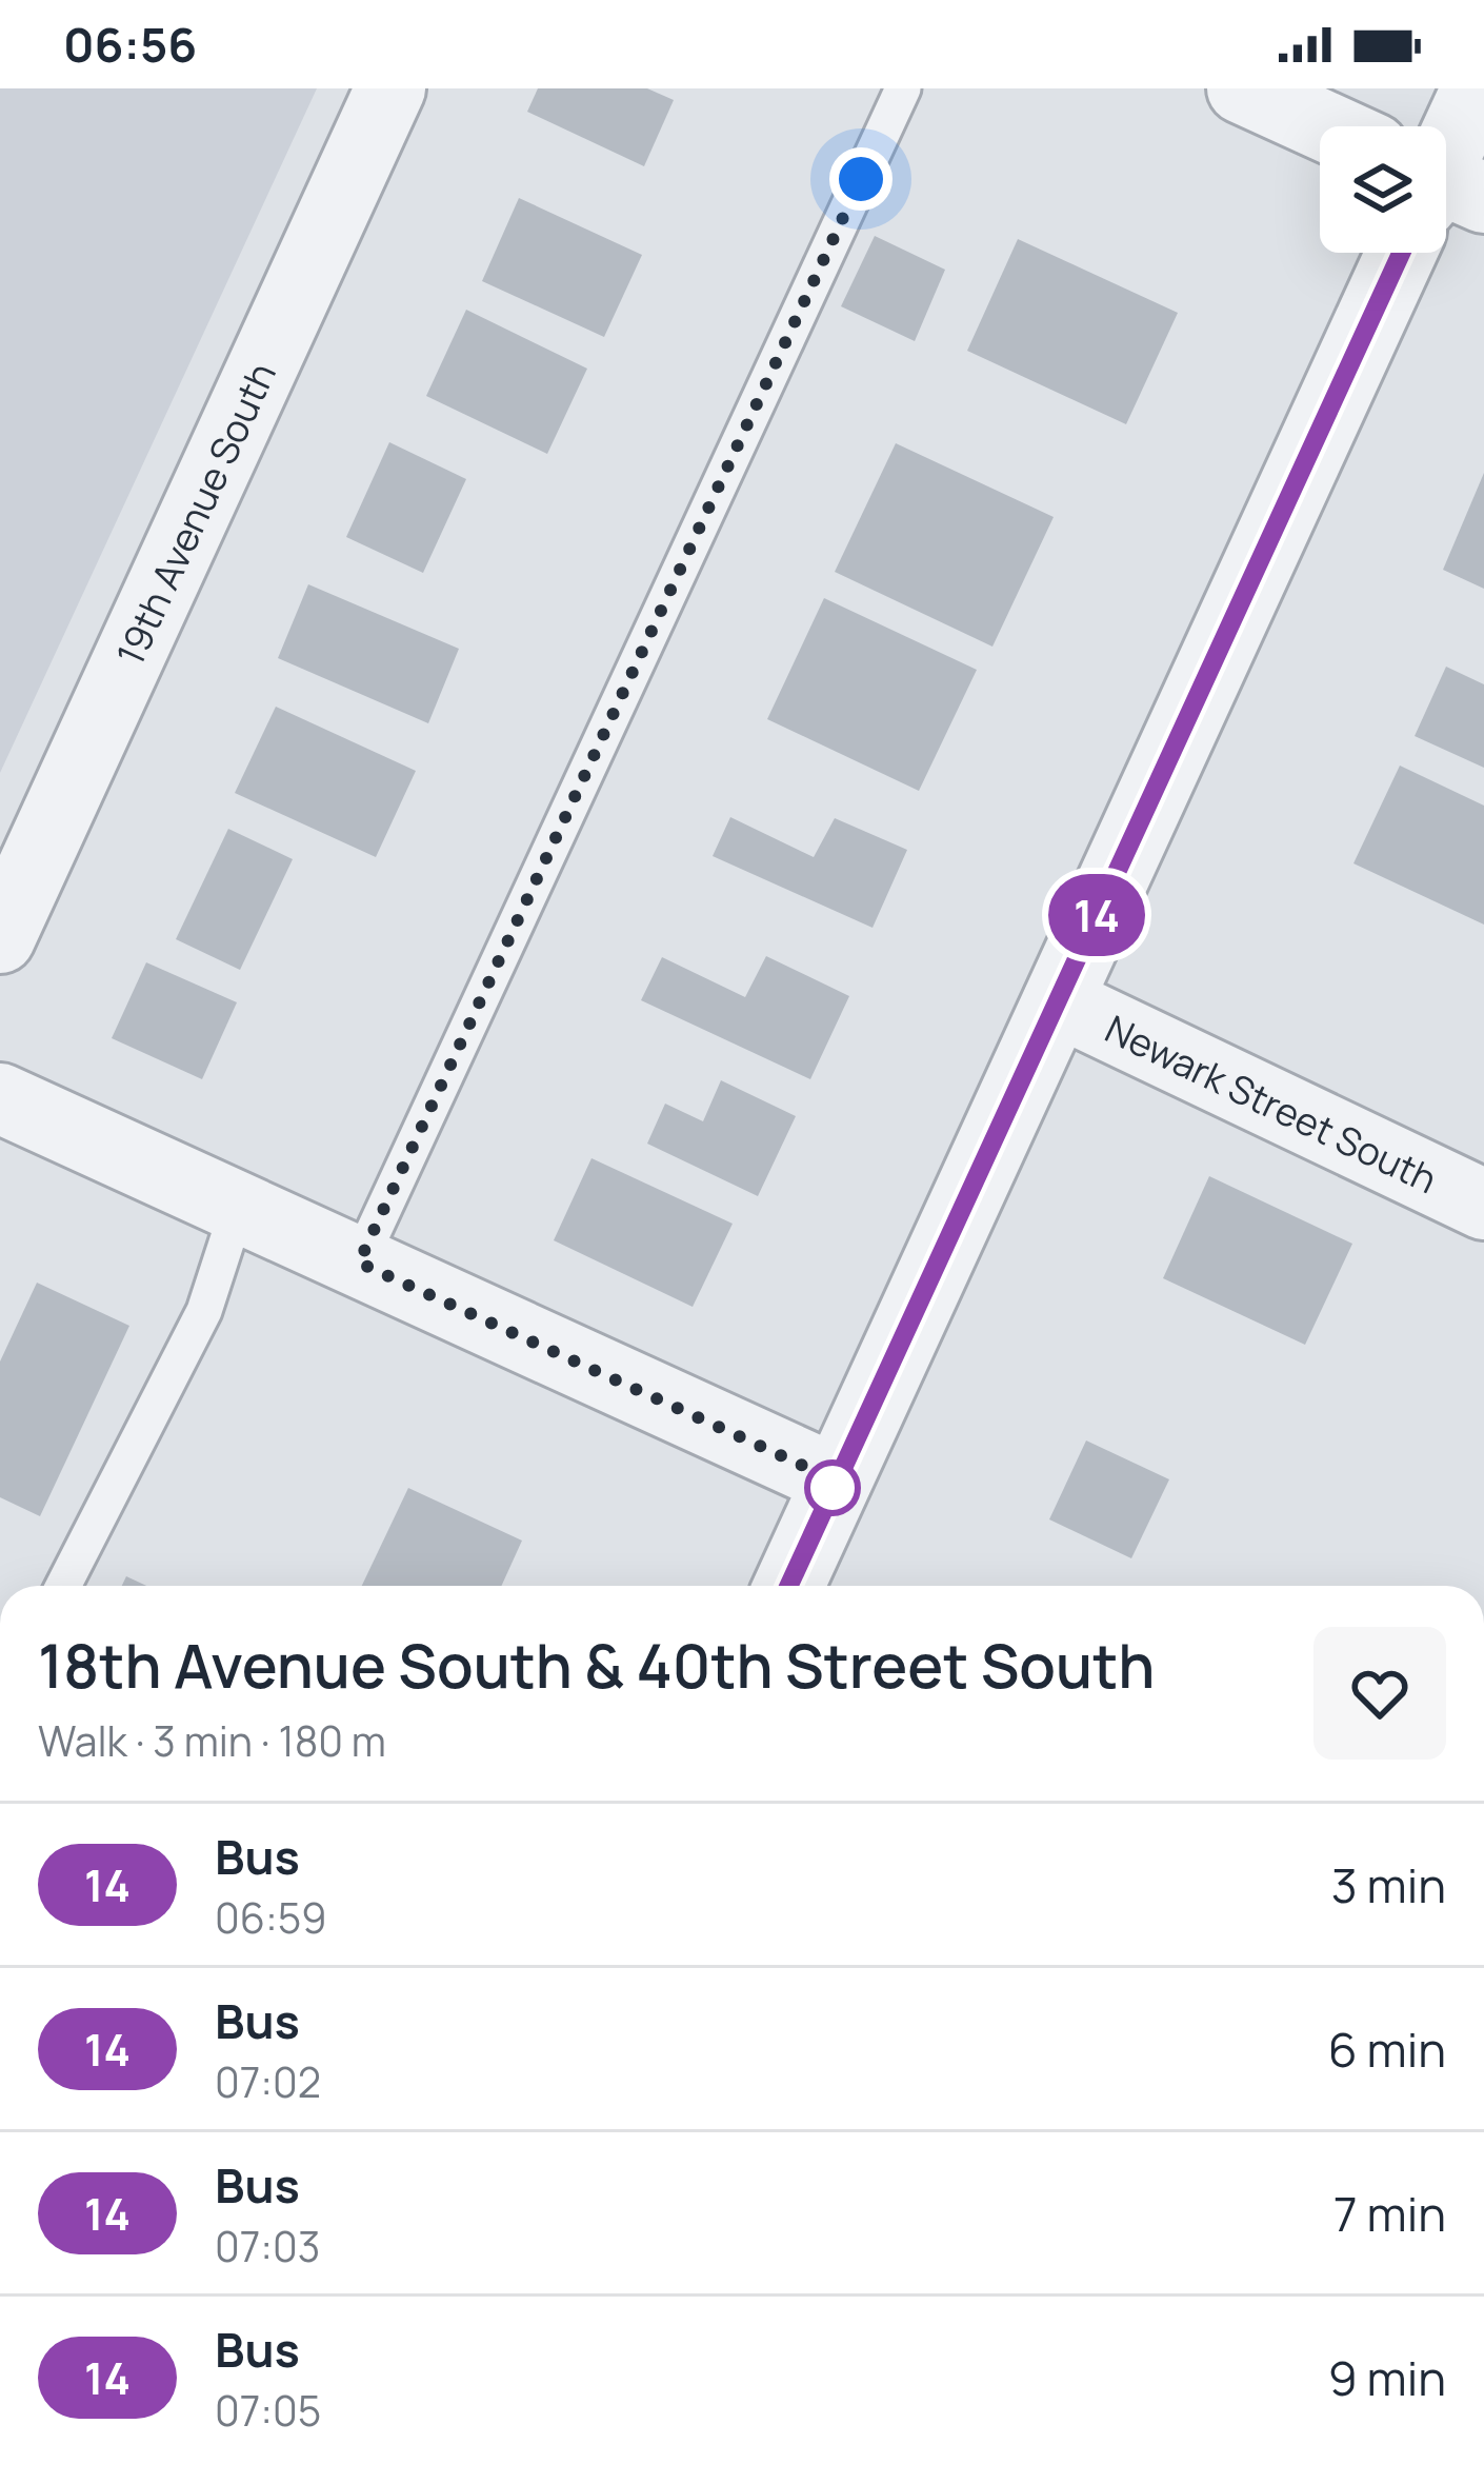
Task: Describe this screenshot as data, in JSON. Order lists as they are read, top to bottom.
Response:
{
  "streets": {
    "street": ["19th Avenue South", "Newark Street South"]
  },
  "lines": ["bus line 14"],
  "page": {
    "status": "06:56",
    "on_map": "14",
    "heading": ["18th Avenue South & 40th Street South", "Walk · 3 min · 180 m"],
    "list": [
      {
        "mark": "14",
        "name": "Bus",
        "note": "06:59",
        "value": "3 min"
      },
      {
        "mark": "14",
        "name": "Bus",
        "note": "07:02",
        "value": "6 min"
      },
      {
        "mark": "14",
        "name": "Bus",
        "note": "07:03",
        "value": "7 min"
      },
      {
        "mark": "14",
        "name": "Bus",
        "note": "07:05",
        "value": "9 min"
      }
    ]
  }
}
